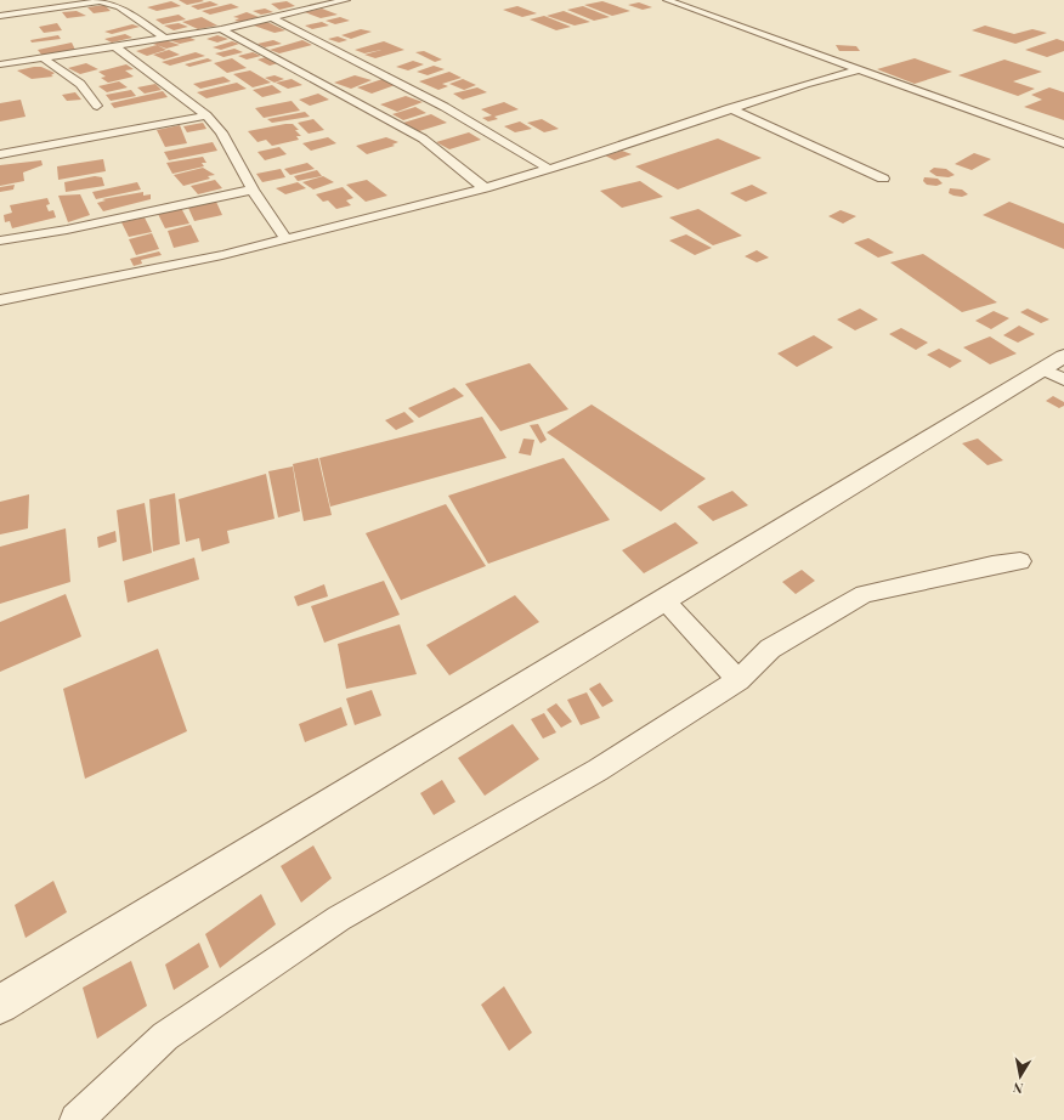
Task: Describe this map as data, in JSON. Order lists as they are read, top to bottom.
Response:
{
  "north": "bottom"
}
